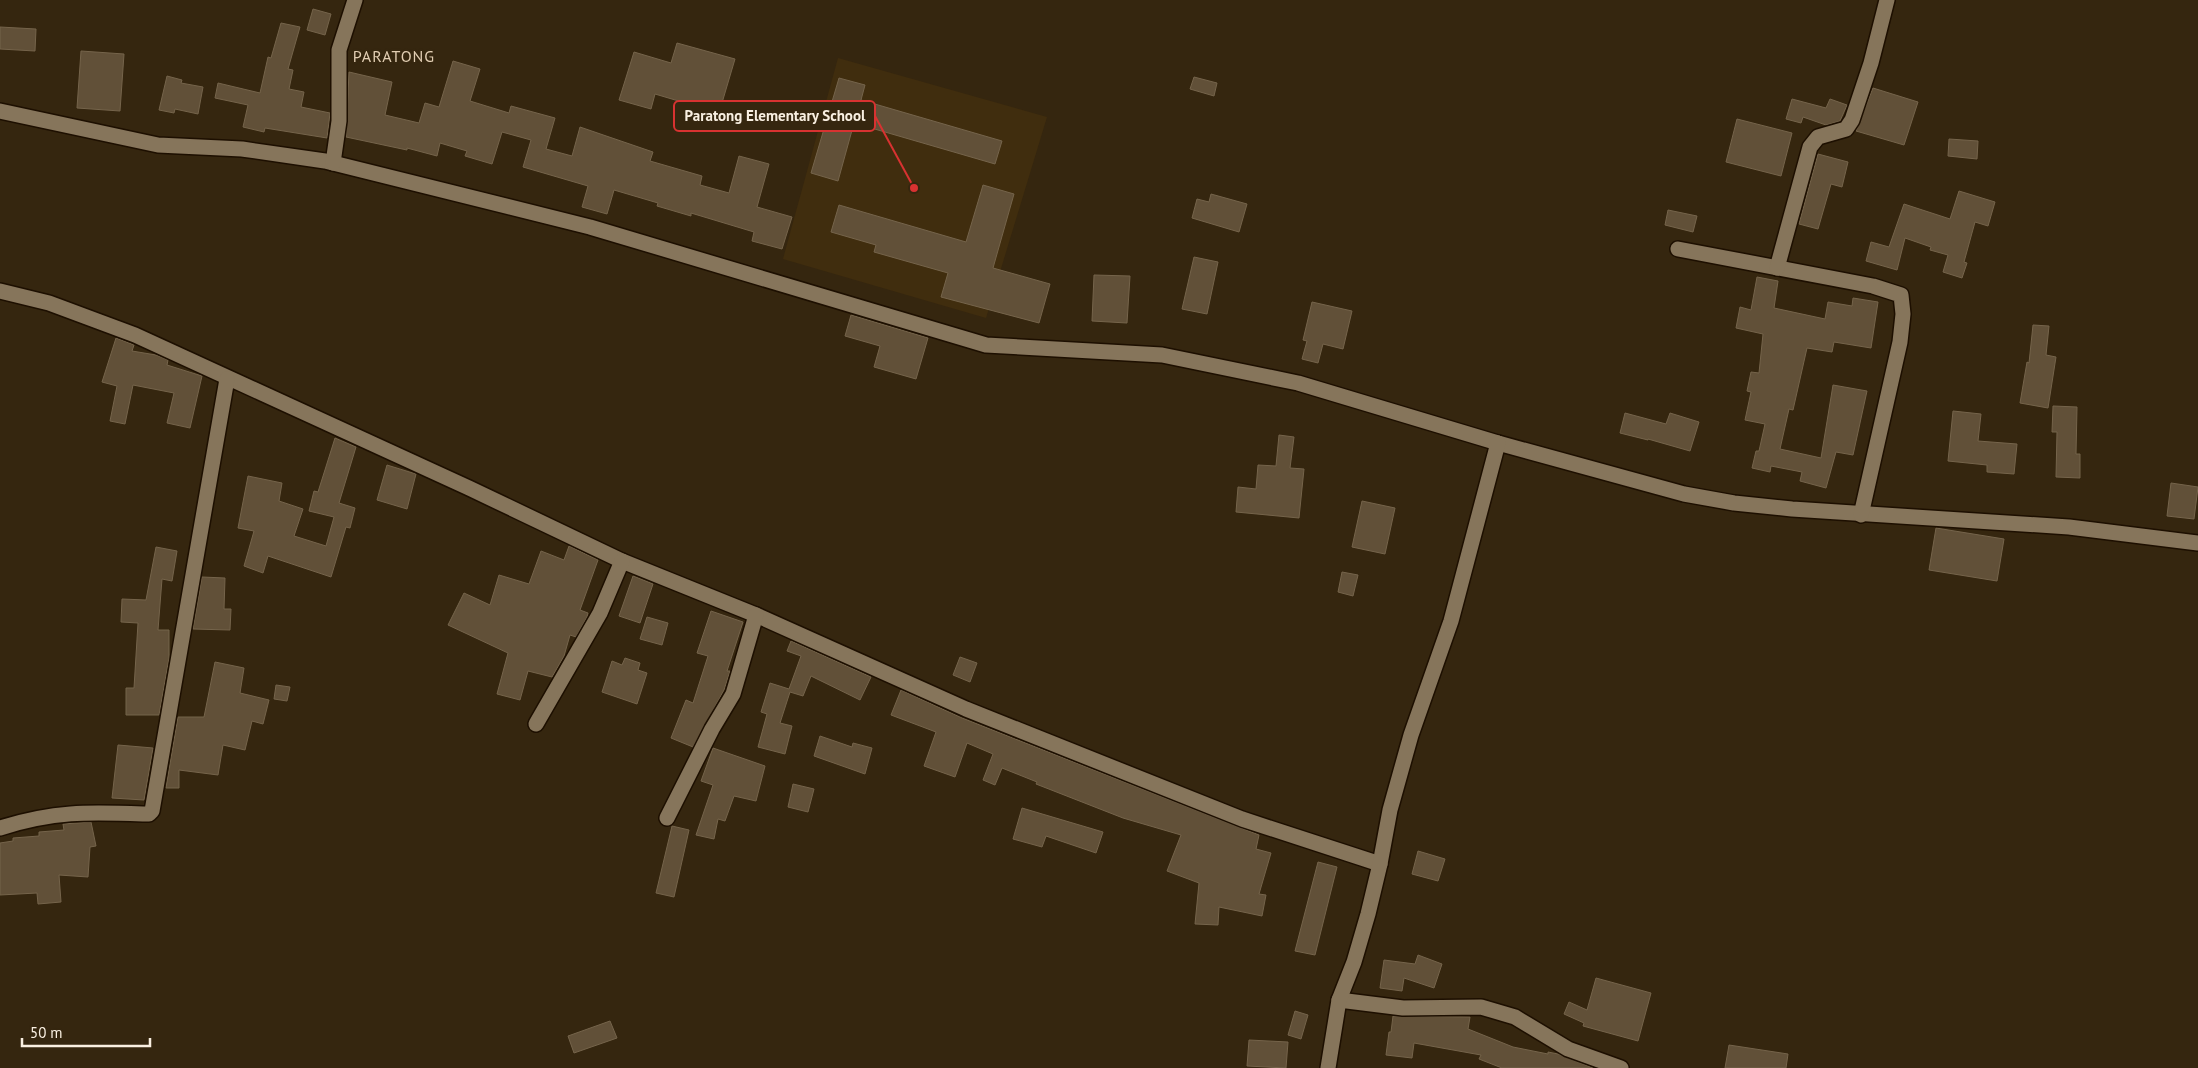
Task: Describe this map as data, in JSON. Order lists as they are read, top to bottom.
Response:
{
  "districts": ["PARATONG"],
  "places": ["Paratong Elementary School"],
  "scale_bar": "50 m"
}
